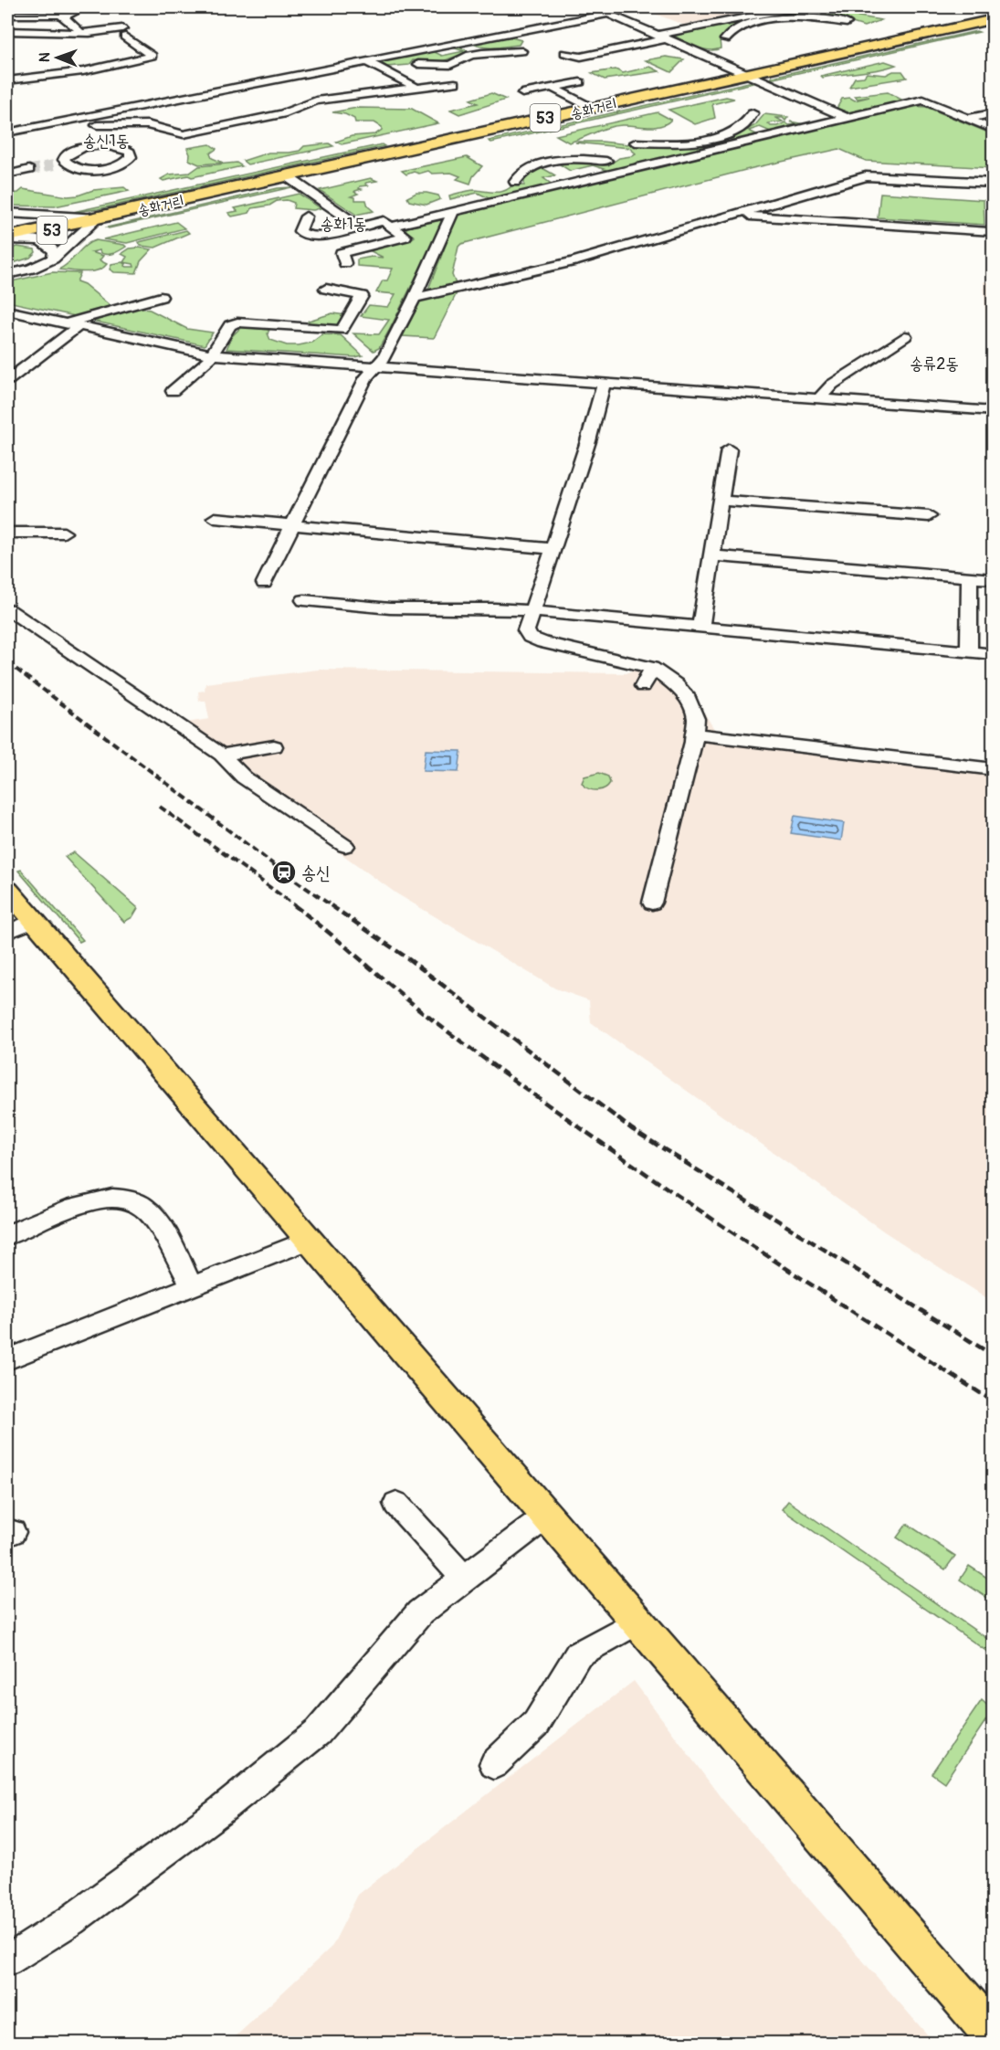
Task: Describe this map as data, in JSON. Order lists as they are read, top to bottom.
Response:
{
  "streets": {
    "main road": ["송화거리", "53"]
  },
  "districts": ["송신1동", "송화1동", "송류2동"],
  "places": {
    "station": ["송신"]
  },
  "north": "left"
}
